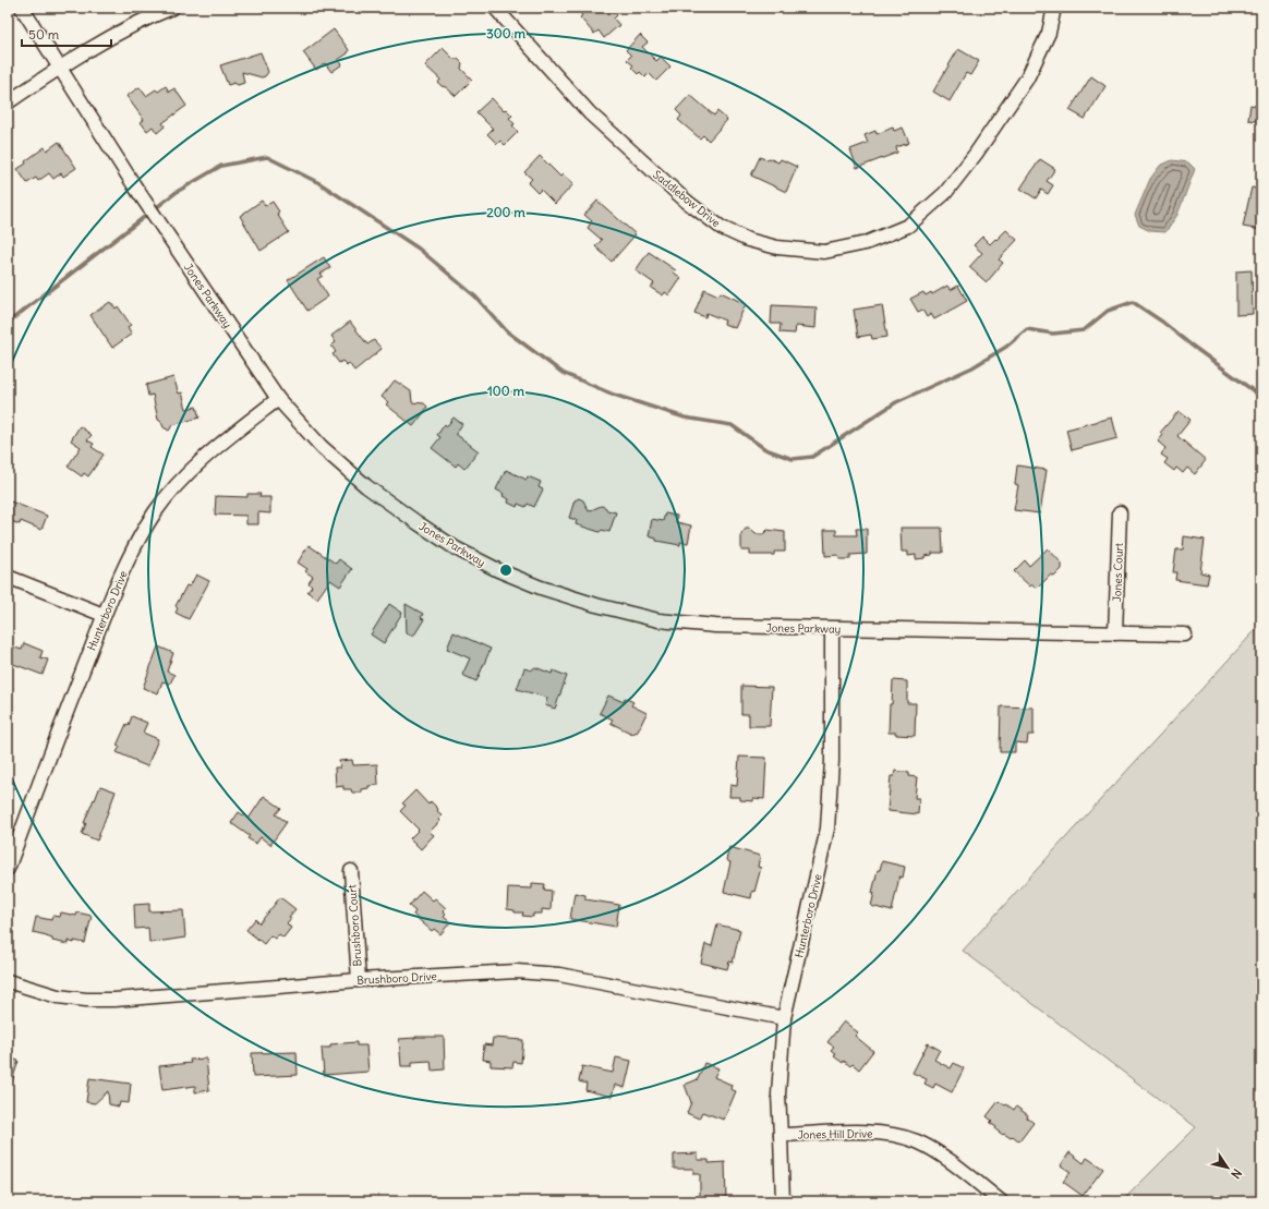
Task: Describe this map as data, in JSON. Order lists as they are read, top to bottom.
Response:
{
  "streets": {
    "street": [
      "Saddlebow Drive",
      "Jones Parkway",
      "Jones Court",
      "Hunterboro Drive",
      "Brushboro Court",
      "Brushboro Drive",
      "Jones Hill Drive"
    ]
  },
  "crossings": [
    ["Jones Parkway", "Jones Court"],
    ["Jones Parkway", "Hunterboro Drive"],
    ["Hunterboro Drive", "Brushboro Drive"],
    ["Hunterboro Drive", "Jones Hill Drive"],
    ["Brushboro Court", "Brushboro Drive"]
  ],
  "scale_bar": "50 m",
  "north": "bottom right",
  "rings": ["300 m", "200 m", "100 m"]
}
